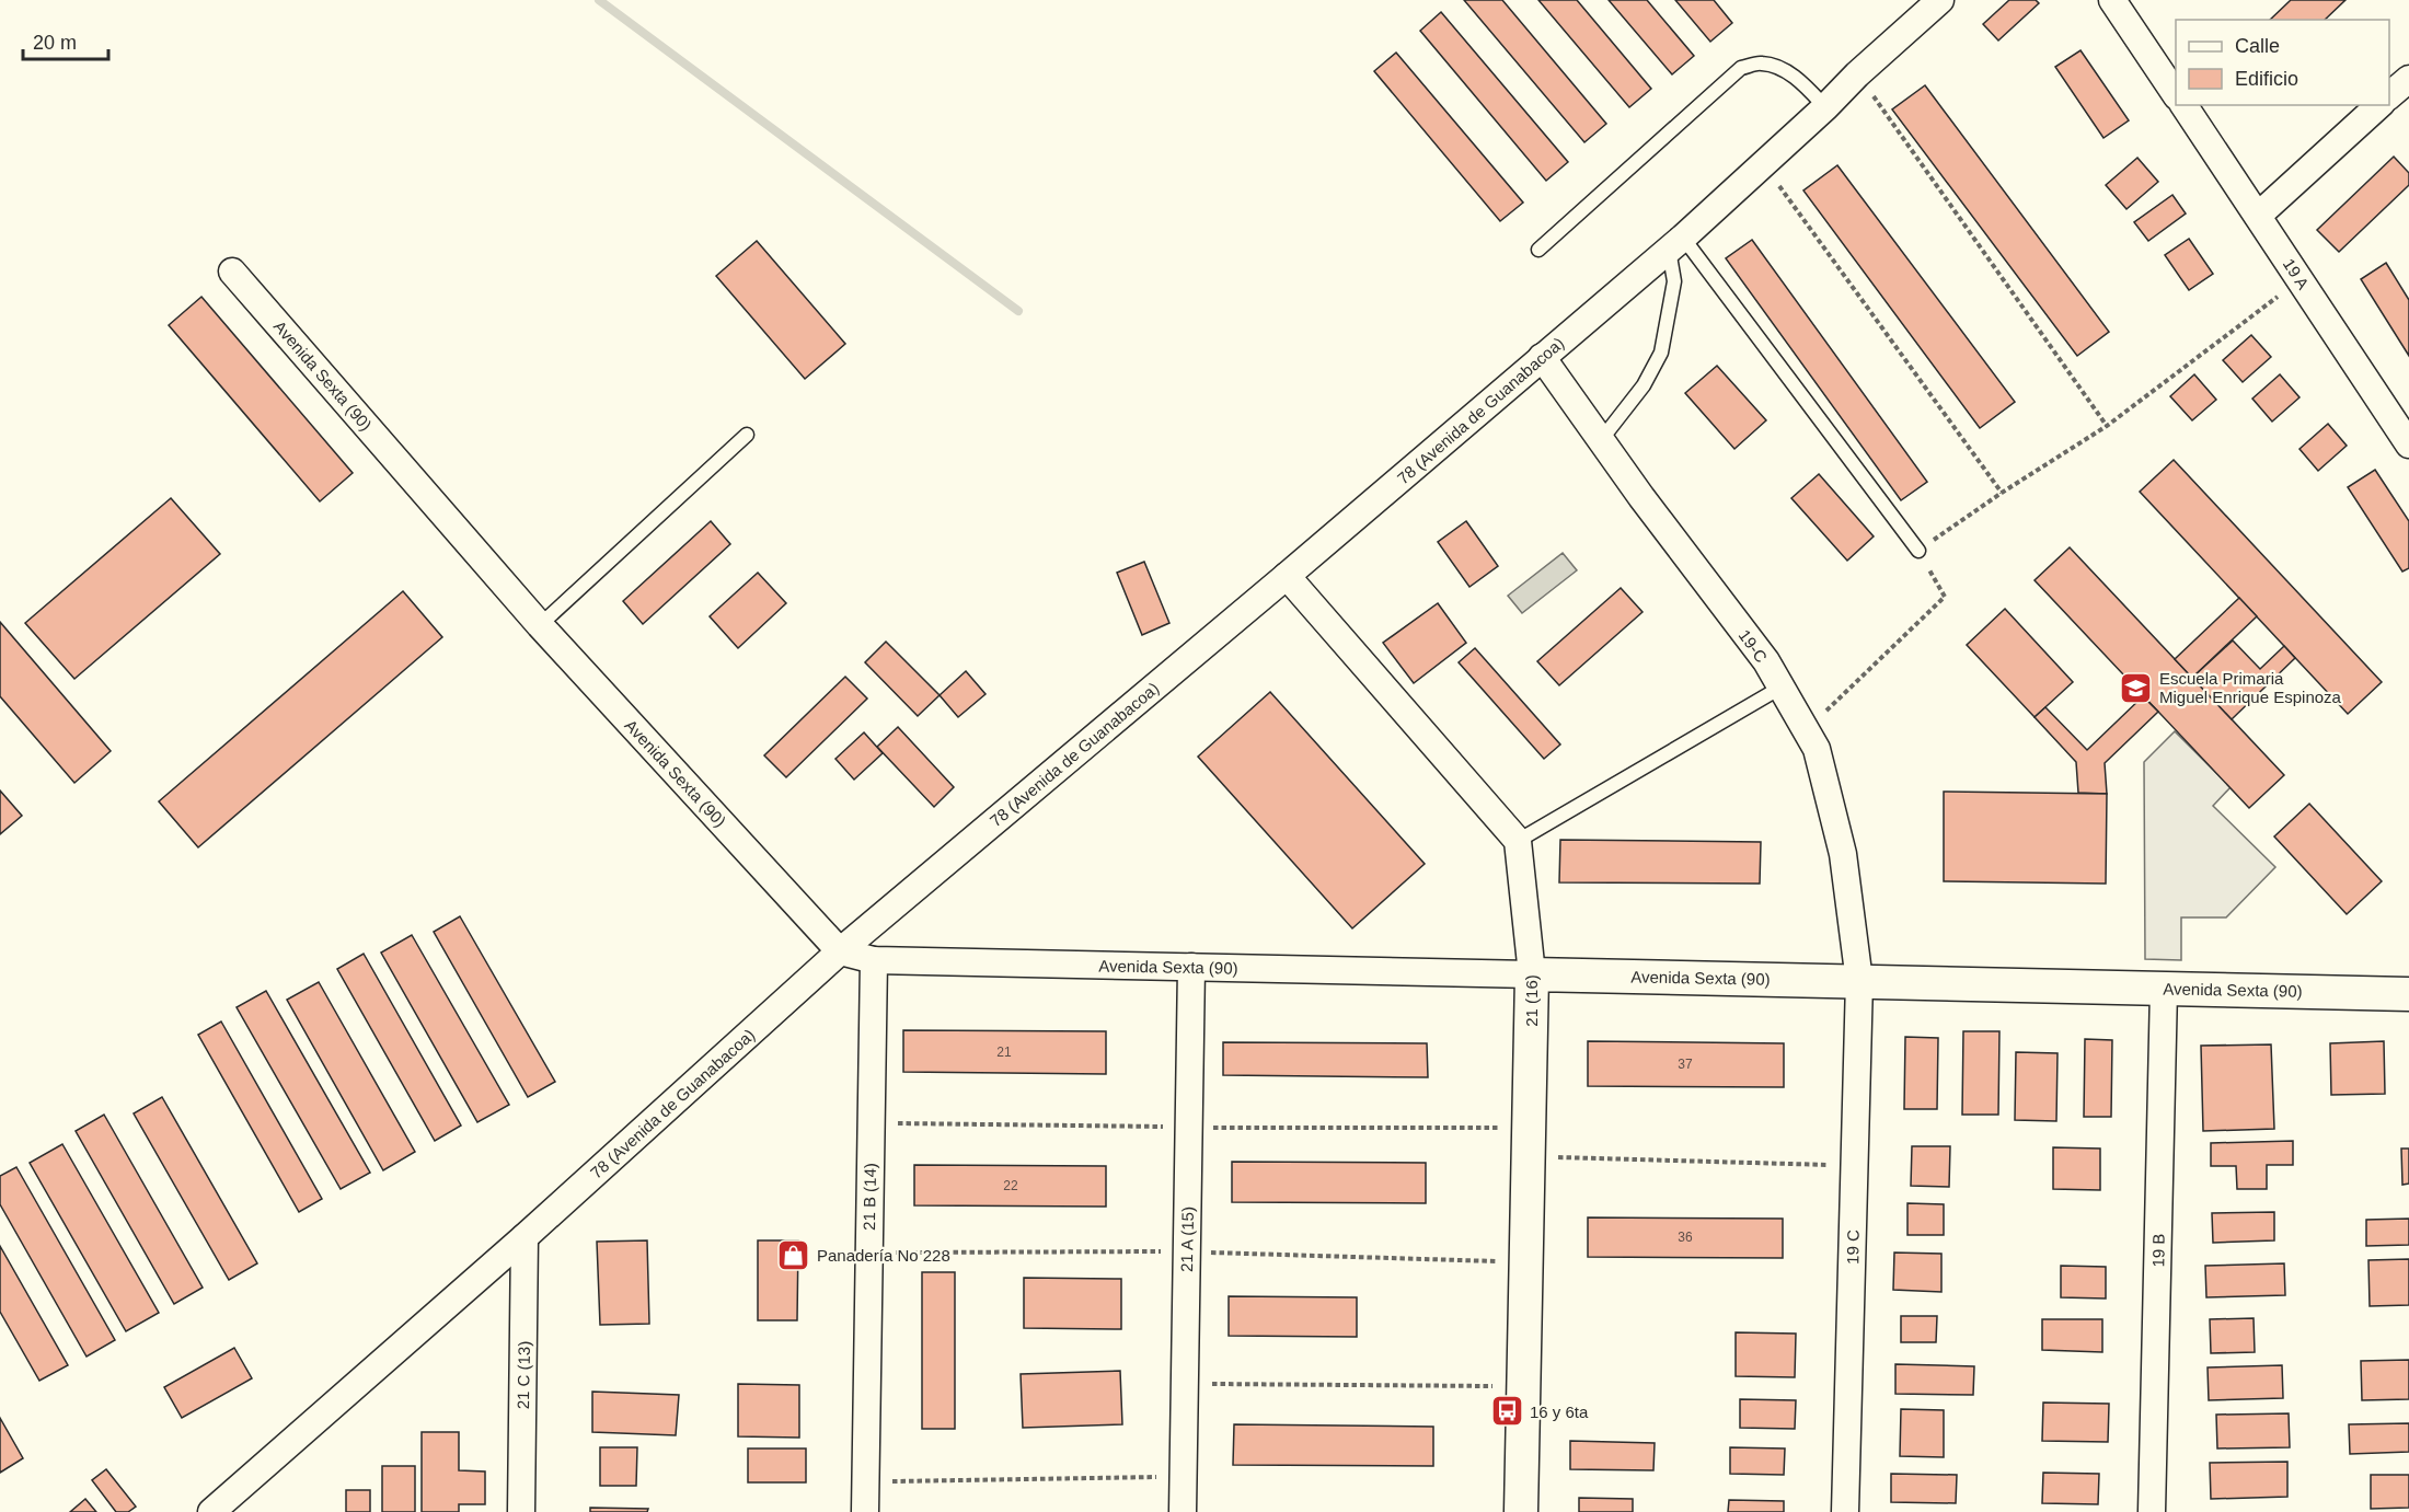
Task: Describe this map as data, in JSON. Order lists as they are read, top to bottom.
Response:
{
  "streets": {
    "street": [
      "19 A",
      "Avenida Sexta (90)",
      "78 (Avenida de Guanabacoa)",
      "19-C",
      "21 (16)",
      "21 B (14)",
      "21 A (15)",
      "19 C",
      "19 B",
      "21 C (13)"
    ]
  },
  "crossings": [
    ["Avenida Sexta (90)", "78 (Avenida de Guanabacoa)"],
    ["Avenida Sexta (90)", "19-C"],
    ["Avenida Sexta (90)", "21 (16)"],
    ["Avenida Sexta (90)", "21 B (14)"],
    ["Avenida Sexta (90)", "21 A (15)"],
    ["Avenida Sexta (90)", "19 C"],
    ["Avenida Sexta (90)", "19 B"],
    ["78 (Avenida de Guanabacoa)", "19-C"],
    ["78 (Avenida de Guanabacoa)", "21 C (13)"],
    ["19-C", "19 C"]
  ],
  "places": {
    "school or university": ["Escuela Primaria Miguel Enrique Espinoza"],
    "shop": ["Panadería No 228"],
    "bus stop": ["16 y 6ta"]
  },
  "house_numbers": [
    "21",
    "37",
    "22",
    "36"
  ],
  "legend": ["Calle", "Edificio"],
  "scale_bar": "20 m"
}
